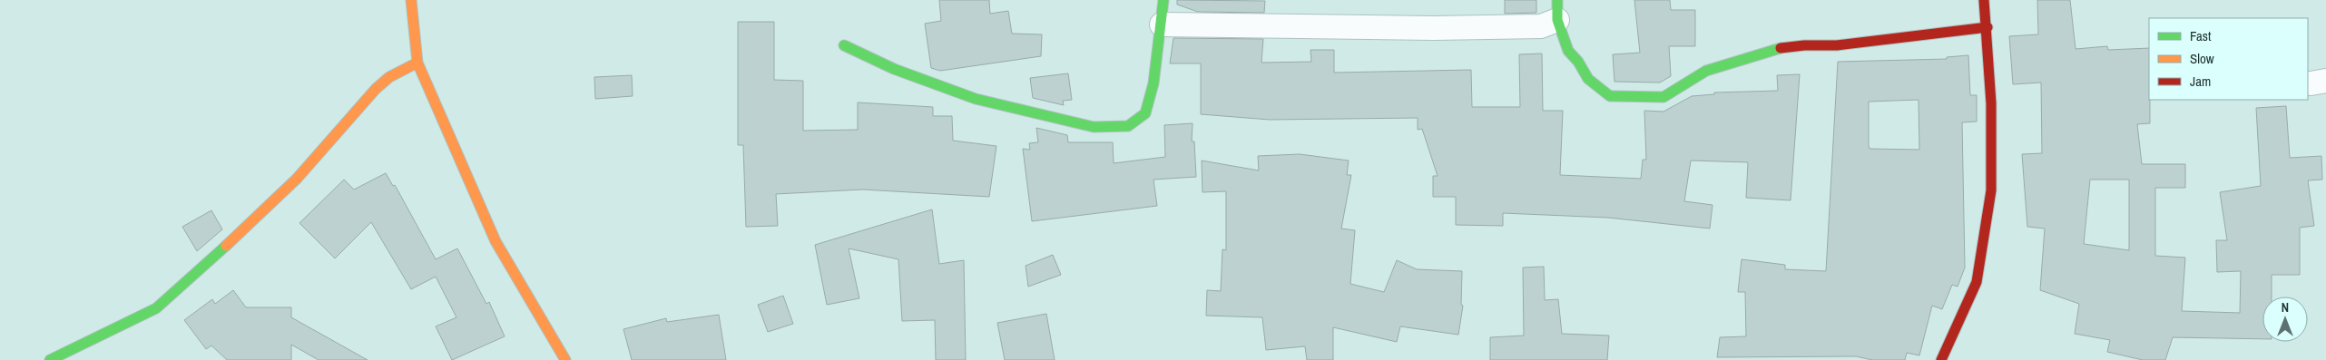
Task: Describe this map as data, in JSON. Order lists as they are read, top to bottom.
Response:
{
  "legend": ["Fast", "Slow", "Jam"],
  "north": "top"
}
